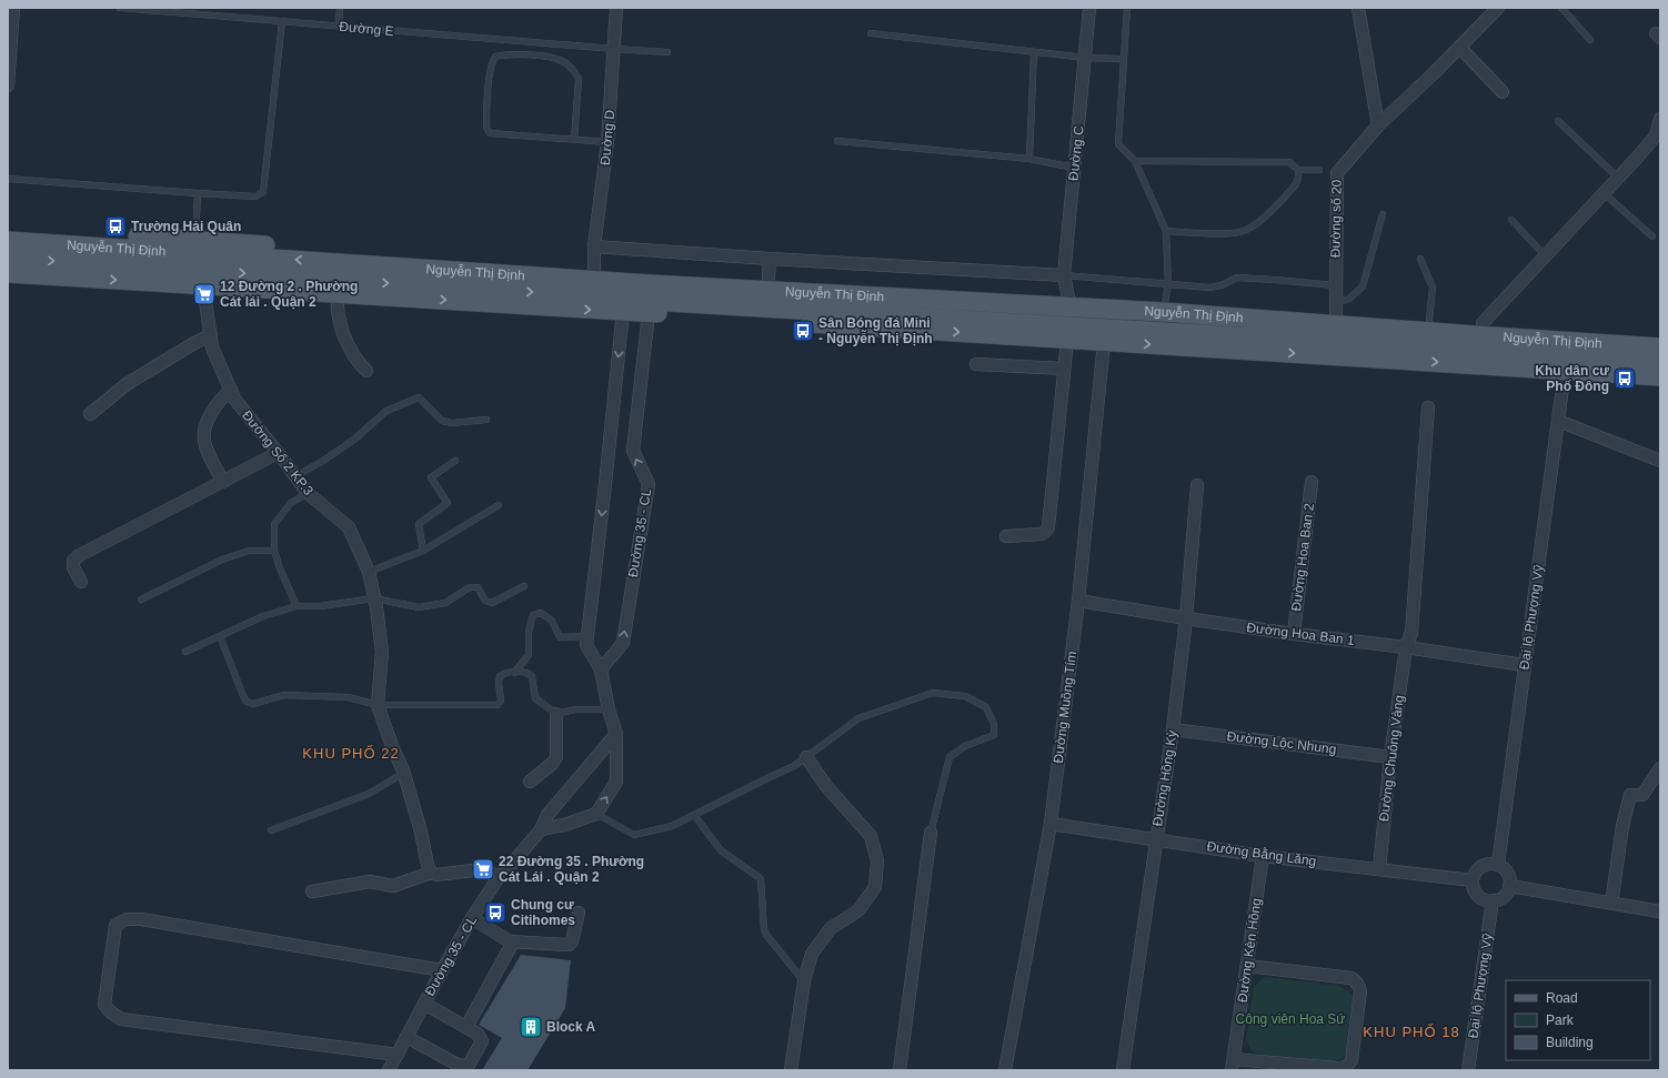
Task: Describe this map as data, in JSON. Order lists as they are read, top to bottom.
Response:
{
  "streets": {
    "main road": ["Nguyễn Thị Định"],
    "street": [
      "Đường D",
      "Đường C",
      "Đường số 20",
      "Đường Số 2 KP.3",
      "Đường 35 - CL",
      "Đường Hoa Ban 2",
      "Đại lộ Phượng Vỹ",
      "Đường Hoa Ban 1",
      "Đường Muồng Tím",
      "Đường Lộc Nhung",
      "Đường Chuông Vàng",
      "Đường Hồng Kỳ",
      "Đường Bằng Lăng",
      "Đường Kèn Hồng"
    ],
    "lane": ["Đường E"]
  },
  "crossings": [
    ["Đường E", "Đường D"],
    ["Đường D", "Nguyễn Thị Định"],
    ["Đường C", "Nguyễn Thị Định"],
    ["Đường số 20", "Nguyễn Thị Định"],
    ["Nguyễn Thị Định", "Đường Số 2 KP.3"],
    ["Nguyễn Thị Định", "Đường 35 - CL"],
    ["Nguyễn Thị Định", "Đại lộ Phượng Vỹ"],
    ["Nguyễn Thị Định", "Đường Muồng Tím"],
    ["Đường Hoa Ban 2", "Đường Hoa Ban 1"],
    ["Đại lộ Phượng Vỹ", "Đường Hoa Ban 1"],
    ["Đại lộ Phượng Vỹ", "Đường Bằng Lăng"],
    ["Đường Hoa Ban 1", "Đường Muồng Tím"],
    ["Đường Hoa Ban 1", "Đường Chuông Vàng"],
    ["Đường Hoa Ban 1", "Đường Hồng Kỳ"],
    ["Đường Muồng Tím", "Đường Bằng Lăng"],
    ["Đường Lộc Nhung", "Đường Chuông Vàng"],
    ["Đường Lộc Nhung", "Đường Hồng Kỳ"],
    ["Đường Chuông Vàng", "Đường Bằng Lăng"],
    ["Đường Hồng Kỳ", "Đường Bằng Lăng"],
    ["Đường Bằng Lăng", "Đường Kèn Hồng"]
  ],
  "districts": ["KHU PHỐ 22", "KHU PHỐ 18"],
  "parks": ["Công viên Hoa Sứ"],
  "places": {
    "bus stop": [
      "Trường Hải Quân",
      "Sân Bóng đá Mini - Nguyễn Thị Định",
      "Khu dân cư Phố Đông",
      "Chung cư Citihomes"
    ],
    "supermarket": ["12 Đường 2 . Phường Cát lái . Quận 2", "22 Đường 35 . Phường Cát Lái . Quận 2"],
    "building": ["Block A"]
  },
  "legend": ["Road", "Park", "Building"]
}
